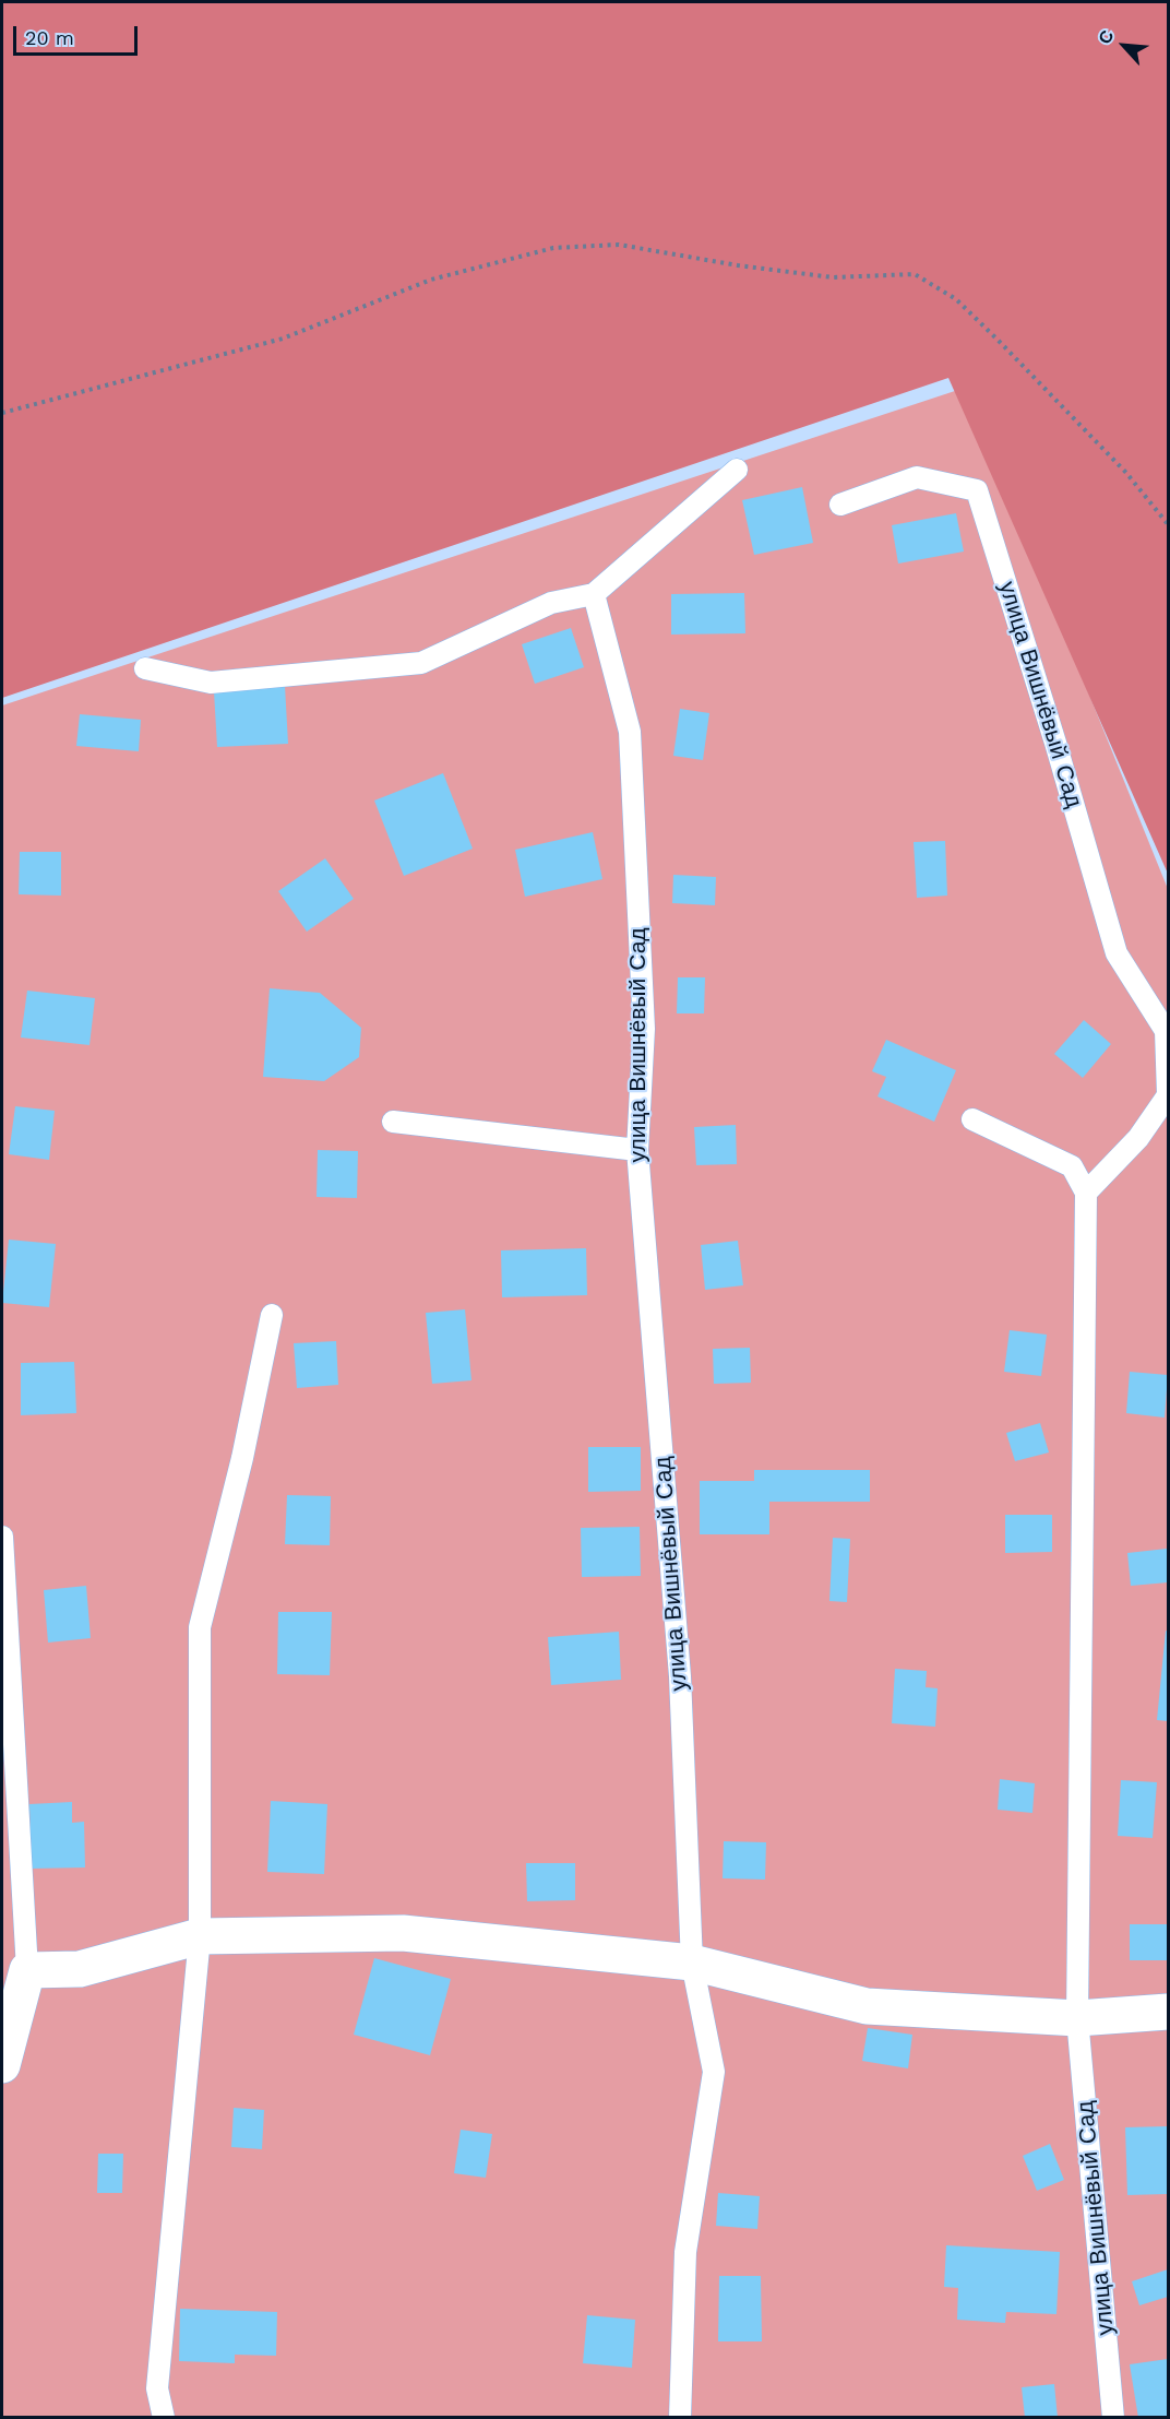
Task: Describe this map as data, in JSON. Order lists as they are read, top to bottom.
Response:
{
  "streets": {
    "lane": ["улица Вишнёвый Сад"]
  },
  "scale_bar": "20 m",
  "north": "top left"
}
